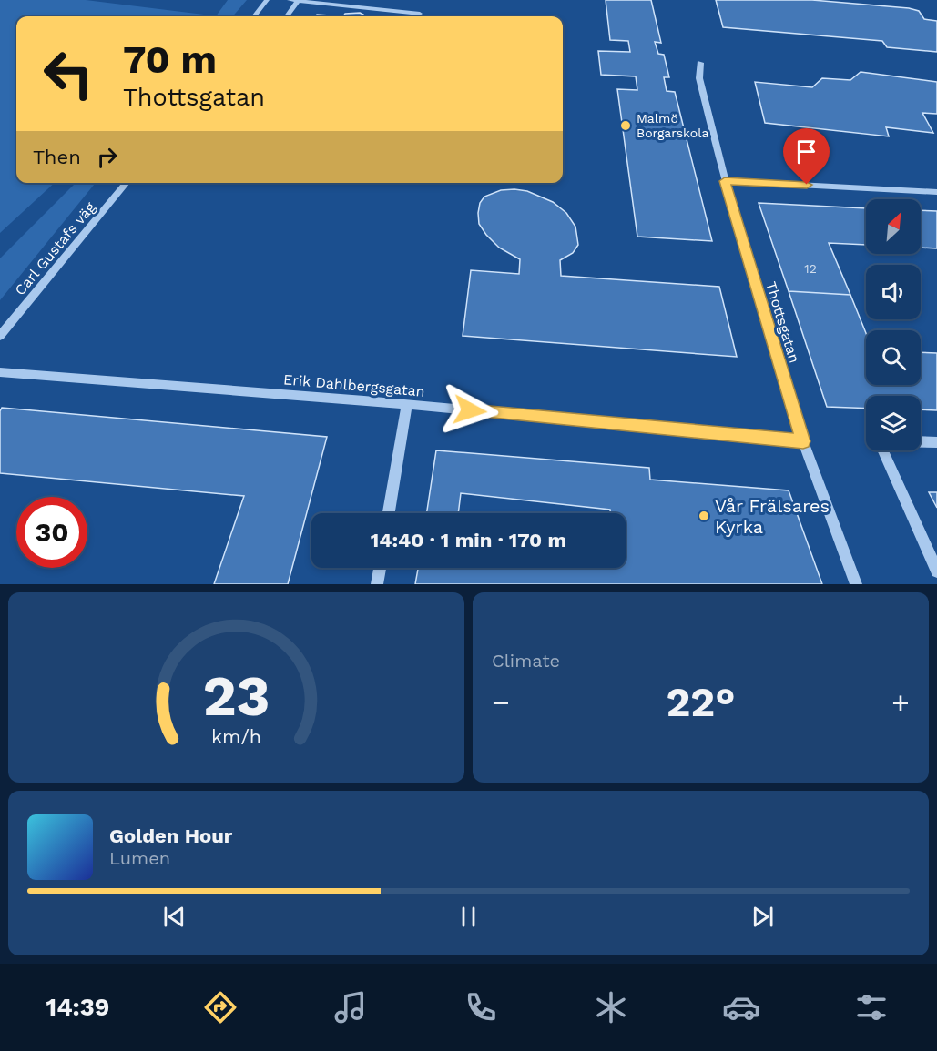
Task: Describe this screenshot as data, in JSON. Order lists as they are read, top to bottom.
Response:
{
  "streets": {
    "street": ["Carl Gustafs väg", "Thottsgatan", "Erik Dahlbergsgatan"]
  },
  "crossings": [
    ["Thottsgatan", "Erik Dahlbergsgatan"]
  ],
  "places": ["Malmö Borgarskola", "Vår Frälsares Kyrka"],
  "house_numbers": ["12"],
  "north": "top right",
  "page": {
    "turn": ["70 m", "Thottsgatan"],
    "then": "Then",
    "limit": "30",
    "trip": "14:40 · 1 min · 170 m",
    "tile": "Climate",
    "heat": ["−", "22°", "+"],
    "song": ["Golden Hour", "Lumen"],
    "tabs": "14:39",
    "gauge": ["23", "km/h"]
  }
}
